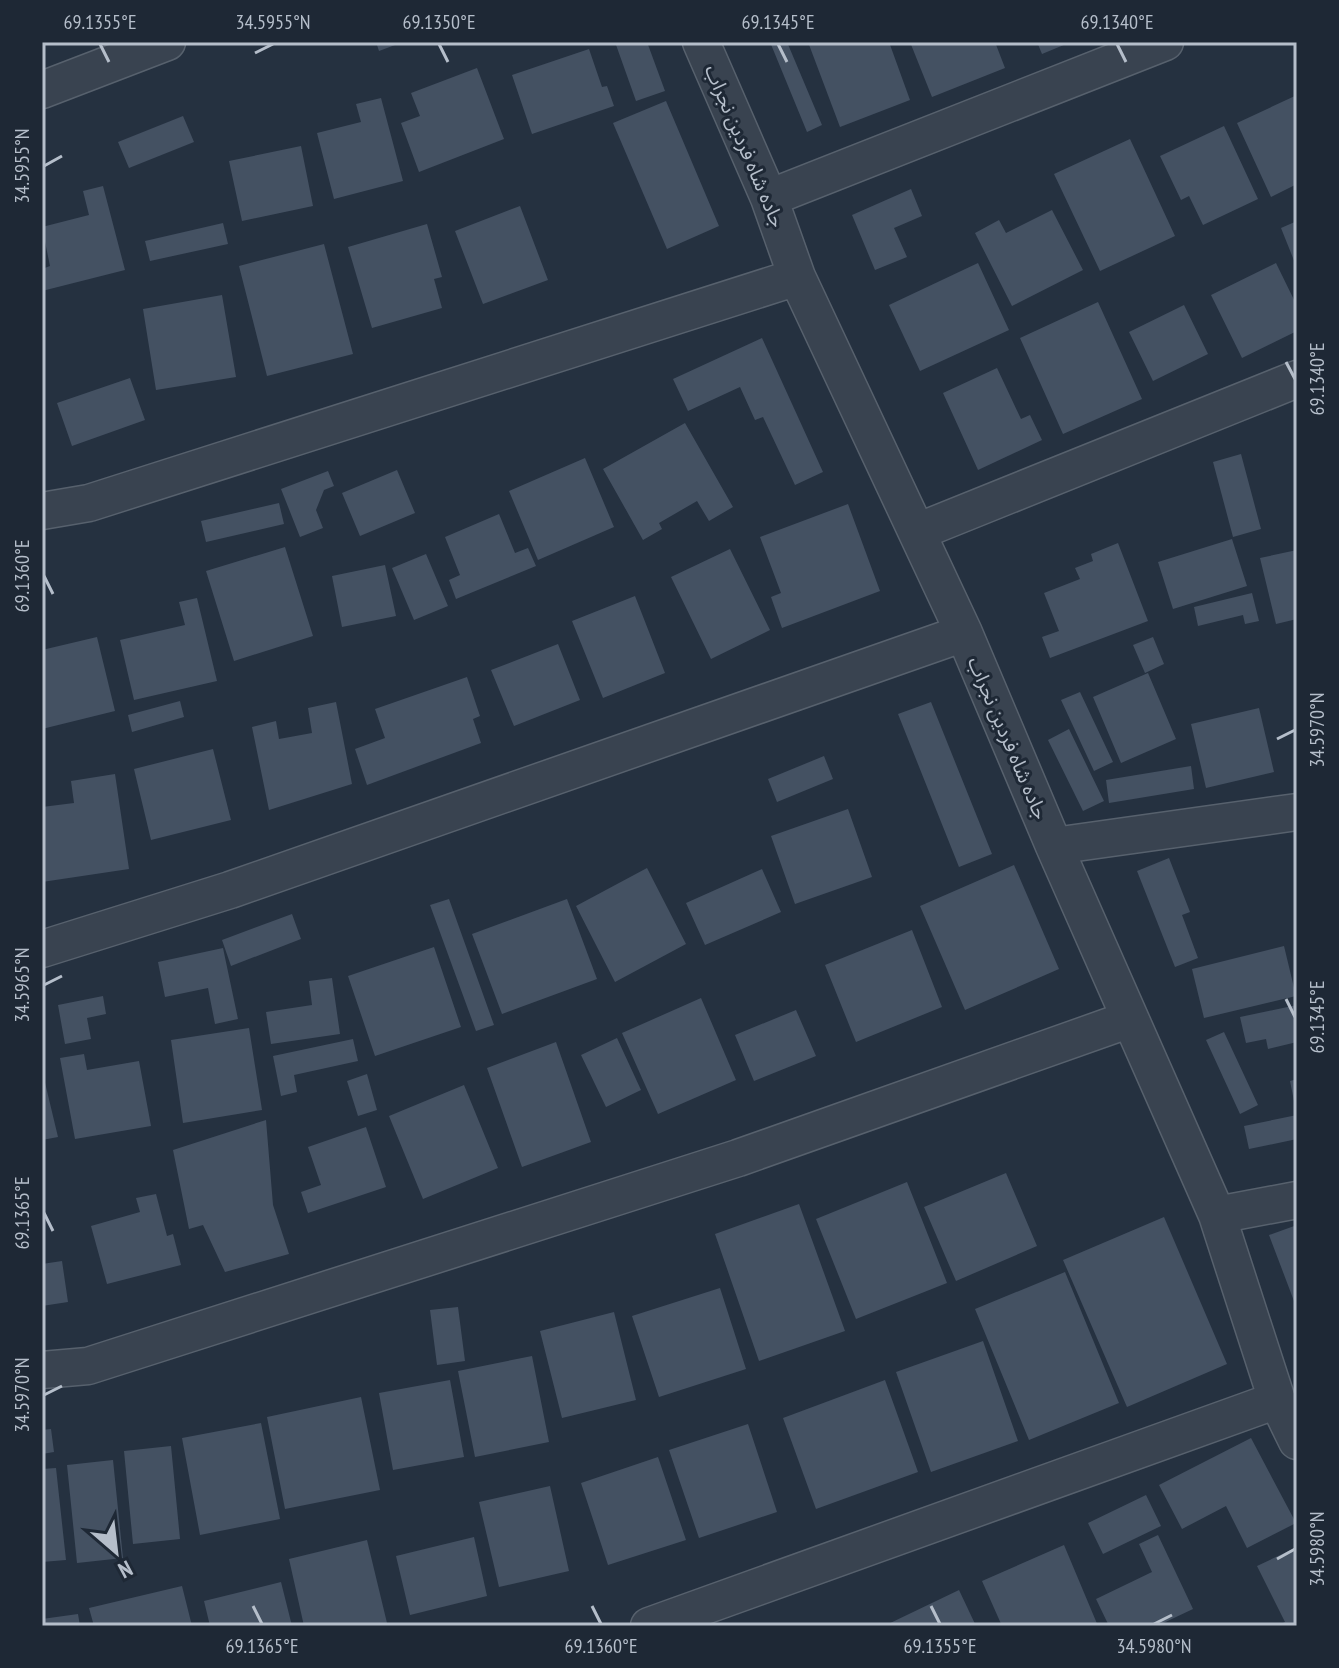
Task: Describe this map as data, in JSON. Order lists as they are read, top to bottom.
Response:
{
  "streets": {
    "street": ["جاده شاه فردین نجراب"]
  },
  "north": "bottom right",
  "coordinates": [
    "69.1355°E",
    "34.5955°N",
    "69.1350°E",
    "69.1345°E",
    "69.1340°E",
    "69.1360°E",
    "34.5970°N",
    "34.5965°N",
    "69.1365°E",
    "34.5980°N"
  ]
}
